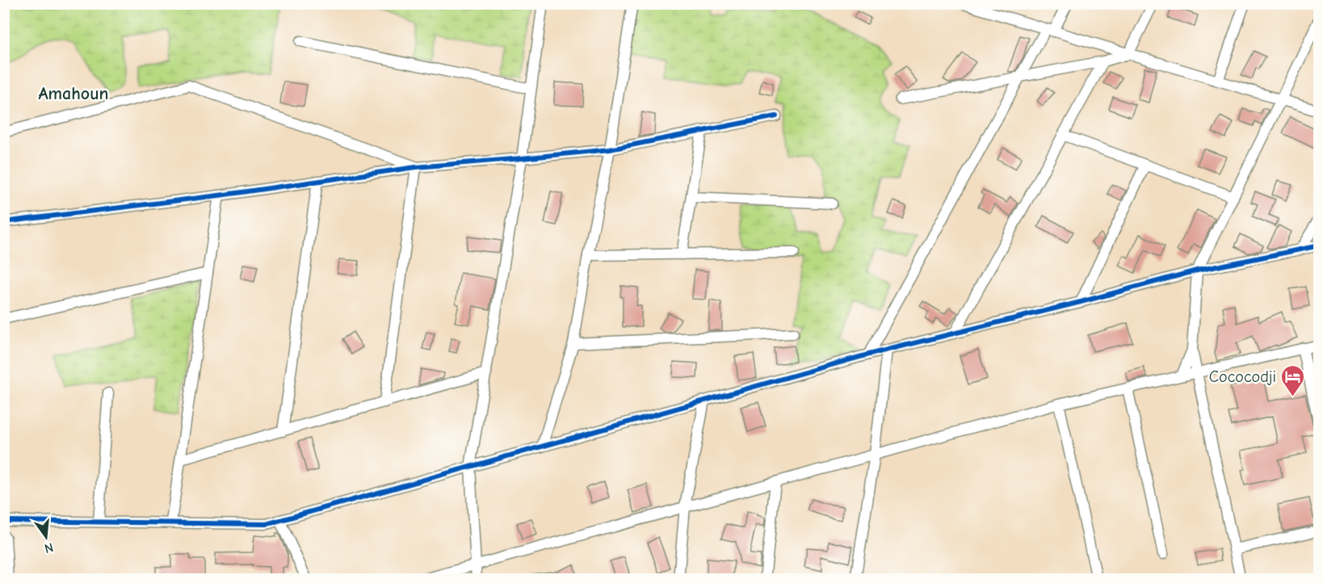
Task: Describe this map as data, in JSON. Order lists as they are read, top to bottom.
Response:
{
  "districts": ["Amahoun"],
  "places": {
    "hotel": ["Cococodji"]
  },
  "north": "bottom"
}
